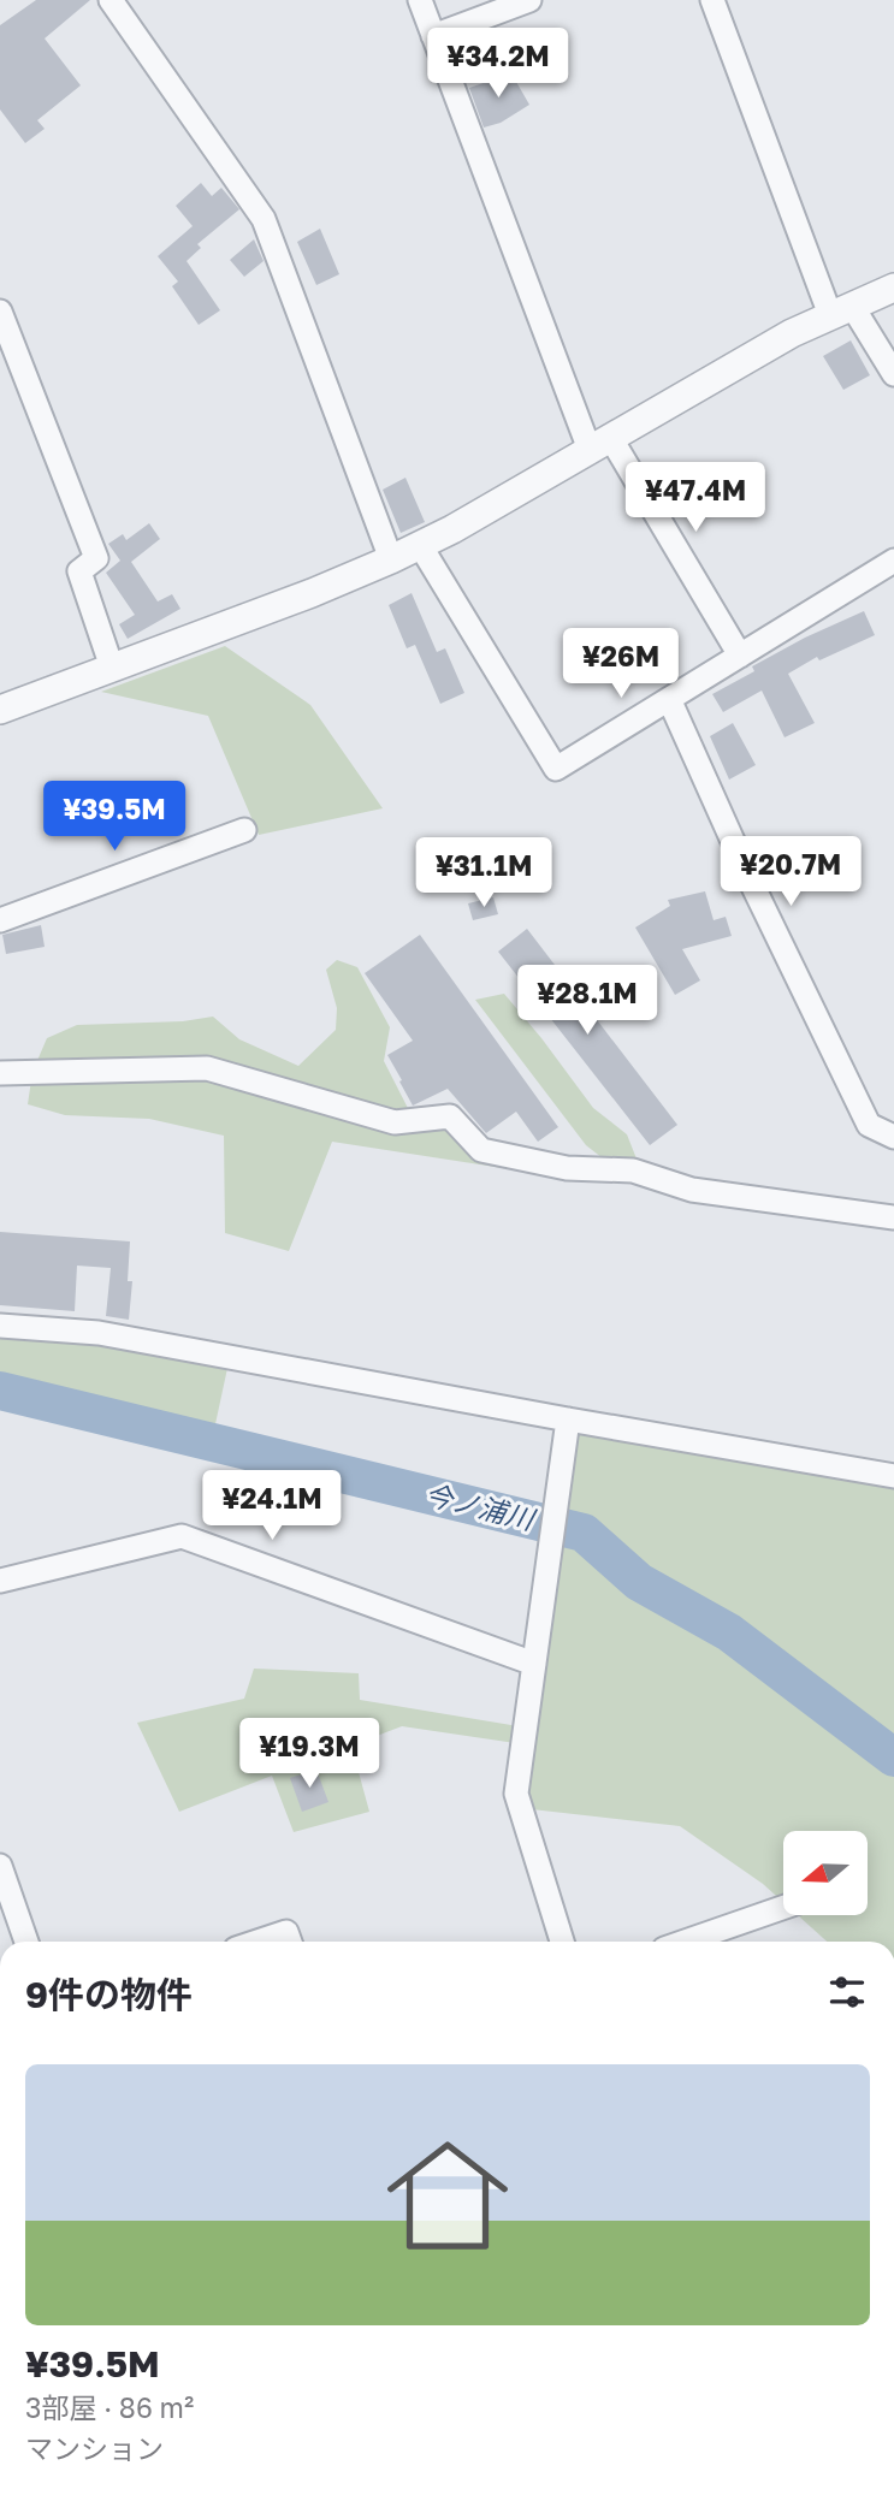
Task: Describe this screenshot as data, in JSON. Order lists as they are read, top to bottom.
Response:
{
  "water": ["今ノ浦川"],
  "north": "left",
  "page": {
    "price": [
      "¥34.2M",
      "¥47.4M",
      "¥26M",
      "¥39.5M",
      "¥20.7M",
      "¥31.1M",
      "¥28.1M",
      "¥24.1M",
      "¥19.3M"
    ],
    "heading": "9件の物件",
    "list": [
      {
        "name": "¥39.5M",
        "note": "3部屋 · 86 m² · マンション"
      }
    ]
  }
}
